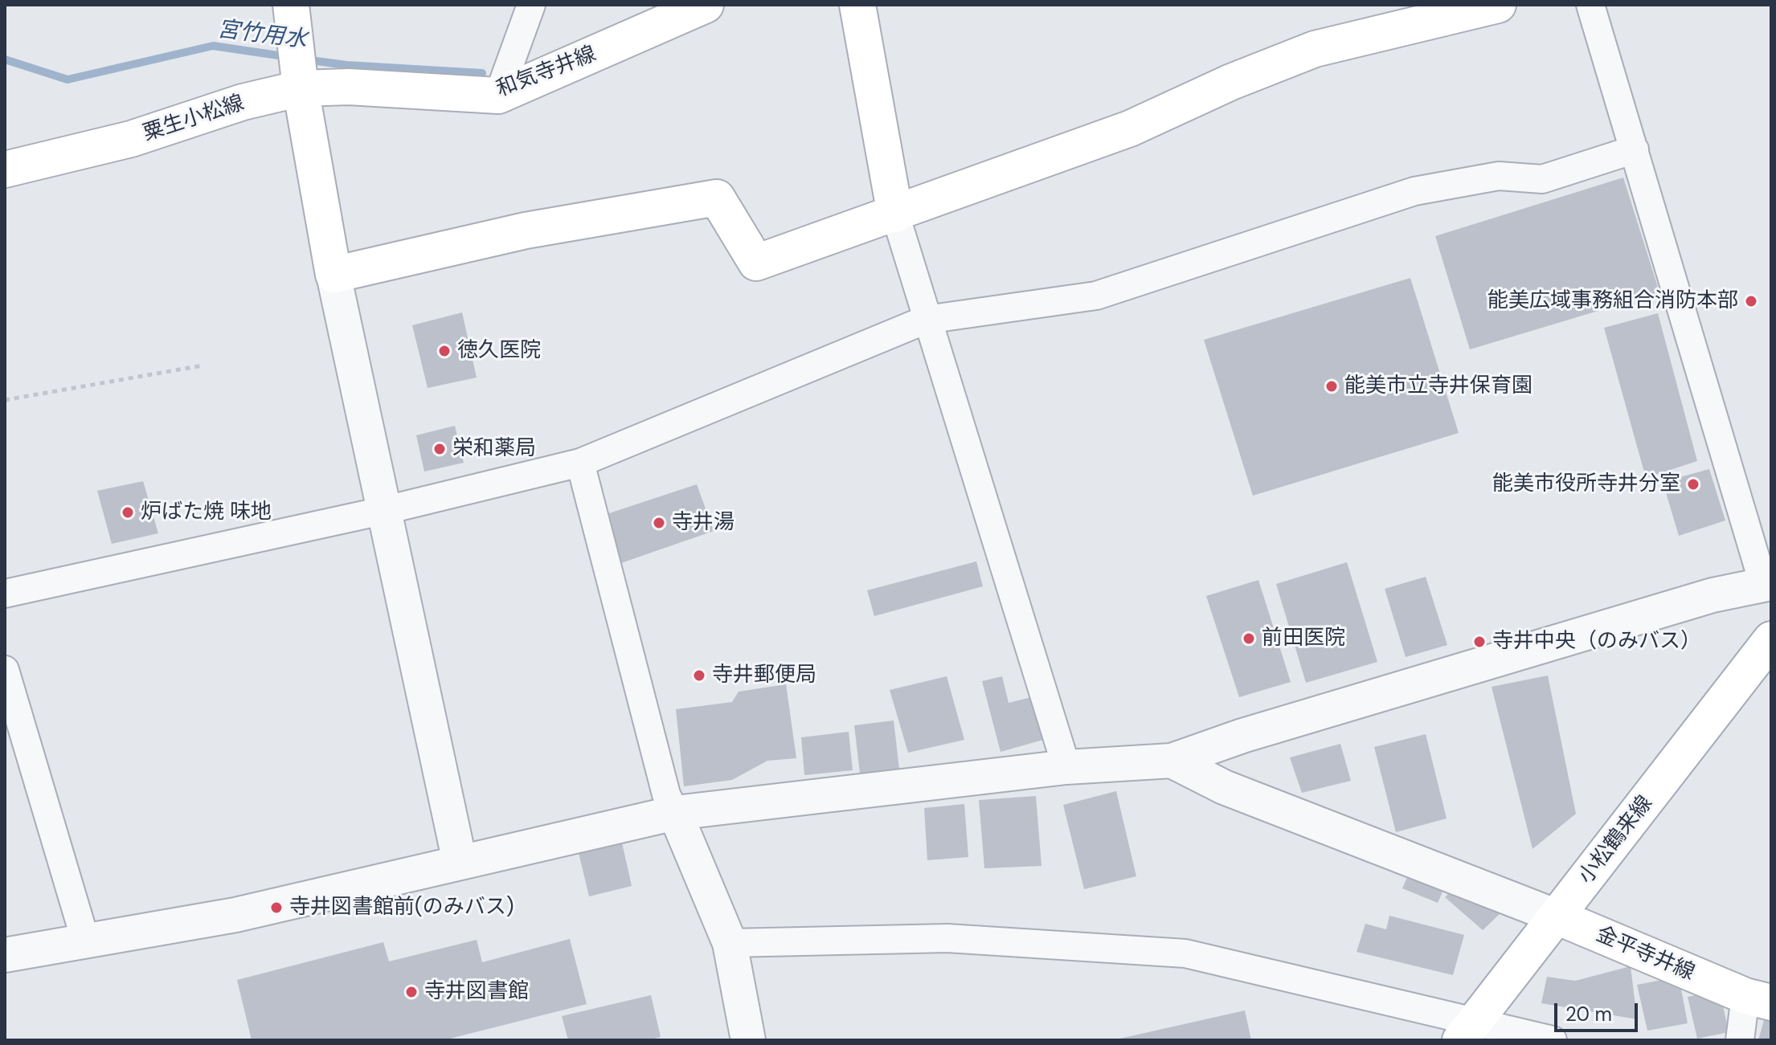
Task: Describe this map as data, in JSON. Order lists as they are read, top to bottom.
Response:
{
  "streets": {
    "main road": [
      "和気寺井線",
      "粟生小松線",
      "小松鶴来線",
      "金平寺井線"
    ]
  },
  "crossings": [
    ["和気寺井線", "粟生小松線"],
    ["小松鶴来線", "金平寺井線"]
  ],
  "water": ["宮竹用水"],
  "places": [
    "能美広域事務組合消防本部",
    "徳久医院",
    "能美市立寺井保育園",
    "栄和薬局",
    "能美市役所寺井分室",
    "炉ばた焼 味地",
    "寺井湯",
    "前田医院",
    "寺井中央（のみバス）",
    "寺井郵便局",
    "寺井図書館前(のみバス)",
    "寺井図書館"
  ],
  "scale_bar": "20 m"
}
